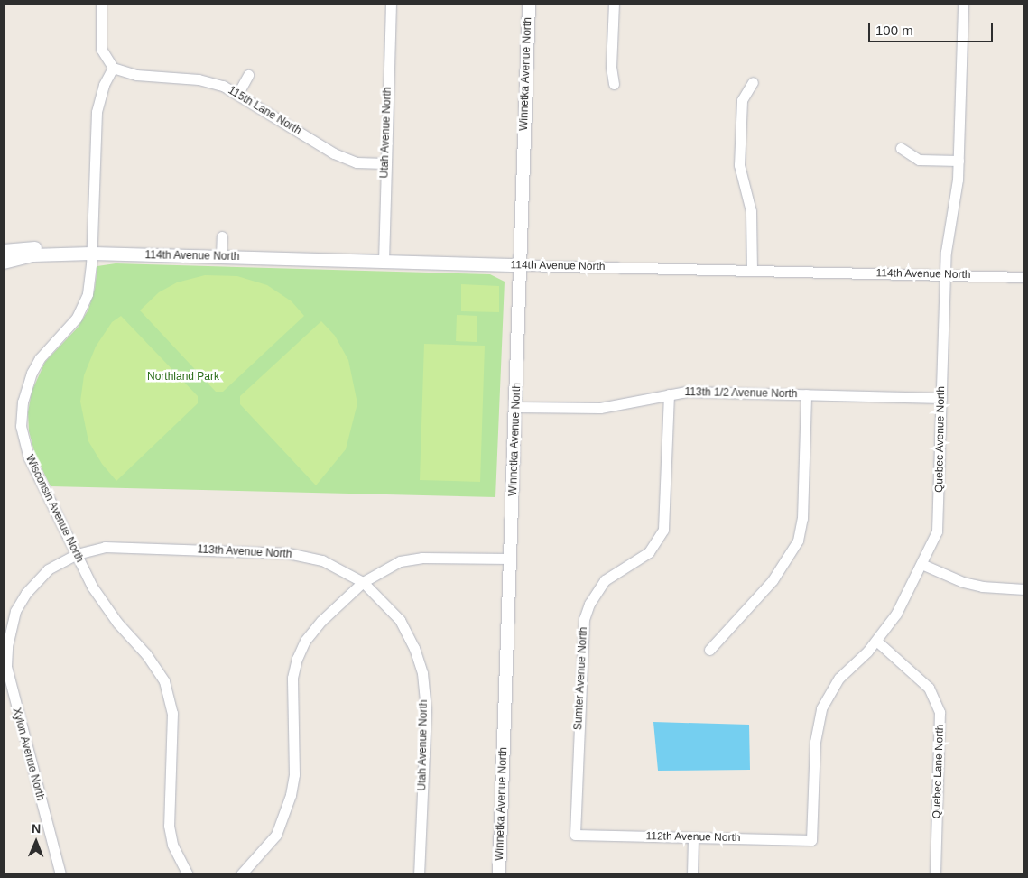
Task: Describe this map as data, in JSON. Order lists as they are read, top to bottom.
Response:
{
  "streets": {
    "street": [
      "Winnetka Avenue North",
      "115th Lane North",
      "Utah Avenue North",
      "114th Avenue North",
      "113th 1/2 Avenue North",
      "Quebec Avenue North",
      "Wisconsin Avenue North",
      "113th Avenue North",
      "Sumter Avenue North",
      "Xylon Avenue North",
      "Quebec Lane North",
      "112th Avenue North"
    ]
  },
  "crossings": [
    ["Winnetka Avenue North", "114th Avenue North"],
    ["Winnetka Avenue North", "113th 1/2 Avenue North"],
    ["115th Lane North", "Utah Avenue North"],
    ["115th Lane North", "Wisconsin Avenue North"],
    ["Utah Avenue North", "114th Avenue North"],
    ["Utah Avenue North", "113th Avenue North"],
    ["114th Avenue North", "Quebec Avenue North"],
    ["114th Avenue North", "Wisconsin Avenue North"],
    ["113th 1/2 Avenue North", "Quebec Avenue North"],
    ["113th 1/2 Avenue North", "Sumter Avenue North"],
    ["Quebec Avenue North", "Quebec Lane North"],
    ["Quebec Avenue North", "112th Avenue North"],
    ["Wisconsin Avenue North", "113th Avenue North"],
    ["Wisconsin Avenue North", "Xylon Avenue North"],
    ["113th Avenue North", "Xylon Avenue North"],
    ["Sumter Avenue North", "112th Avenue North"]
  ],
  "parks": ["Northland Park"],
  "scale_bar": "100 m",
  "north": "top"
}
